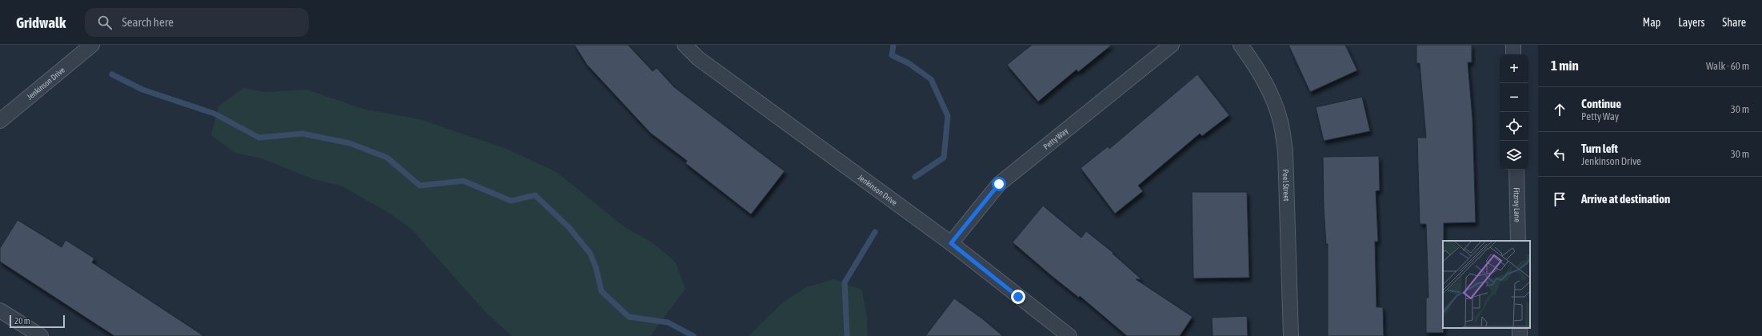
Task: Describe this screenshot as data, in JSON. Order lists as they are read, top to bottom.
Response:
{
  "streets": {
    "street": [
      "Jenkinson Drive",
      "Petty Way",
      "Peel Street",
      "Fitzroy Lane"
    ]
  },
  "crossings": [
    ["Jenkinson Drive", "Petty Way"]
  ],
  "scale_bar": "20 m",
  "page": {
    "header": "Gridwalk",
    "search": "Search here",
    "nav": ["Map", "Layers", "Share"],
    "heading": ["1 min", "Walk · 60 m"],
    "map_buttons": ["+", "−"],
    "list": [
      ["Continue", "Petty Way", "30 m"],
      ["Turn left", "Jenkinson Drive", "30 m"],
      "Arrive at destination"
    ],
    "scale": "20 m"
  }
}
